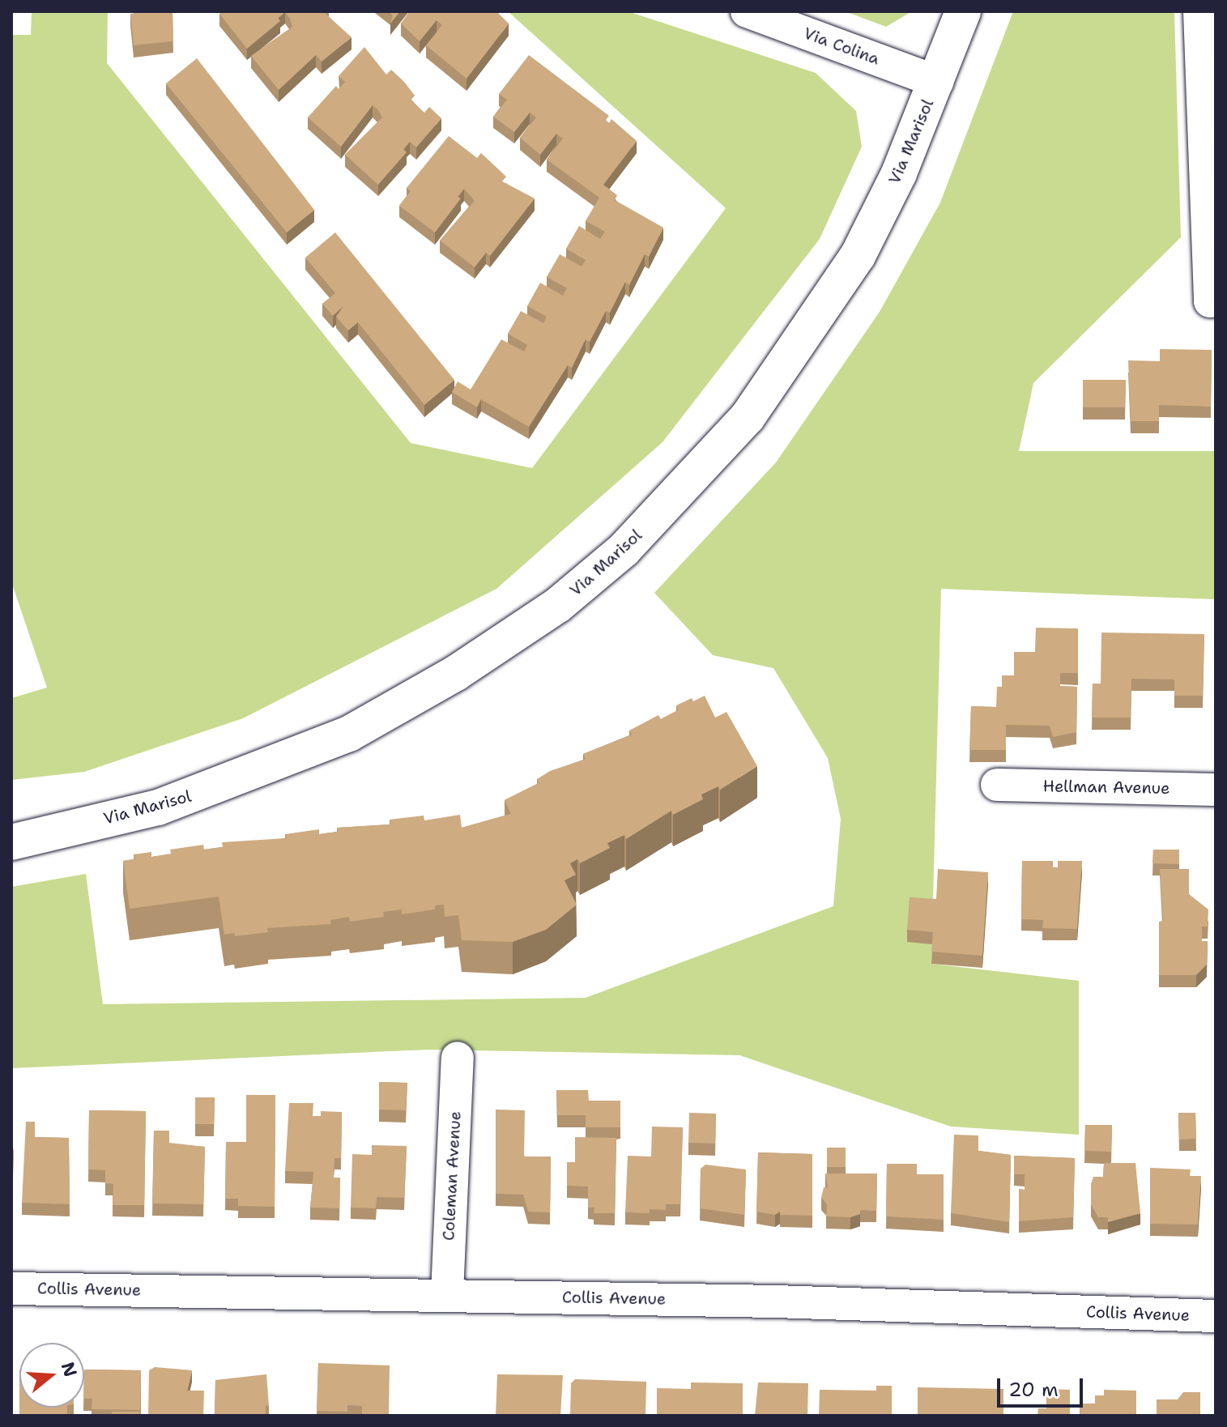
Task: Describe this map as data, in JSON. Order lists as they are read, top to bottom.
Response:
{
  "streets": {
    "street": [
      "Via Colina",
      "Via Marisol",
      "Hellman Avenue",
      "Coleman Avenue",
      "Collis Avenue"
    ]
  },
  "crossings": [
    ["Via Colina", "Via Marisol"],
    ["Coleman Avenue", "Collis Avenue"]
  ],
  "scale_bar": "20 m",
  "north": "right"
}
